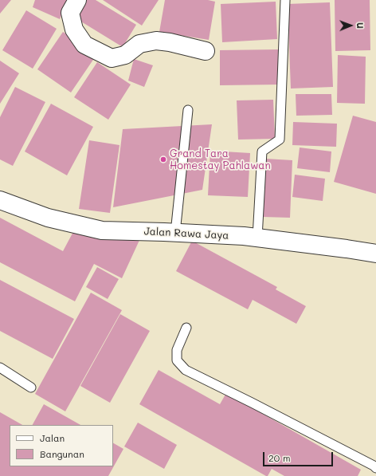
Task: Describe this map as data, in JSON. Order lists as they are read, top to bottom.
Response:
{
  "streets": {
    "street": ["Jalan Rawa Jaya"]
  },
  "places": ["Grand Tara Homestay Pahlawan"],
  "legend": ["Jalan", "Bangunan"],
  "scale_bar": "20 m",
  "north": "right"
}
